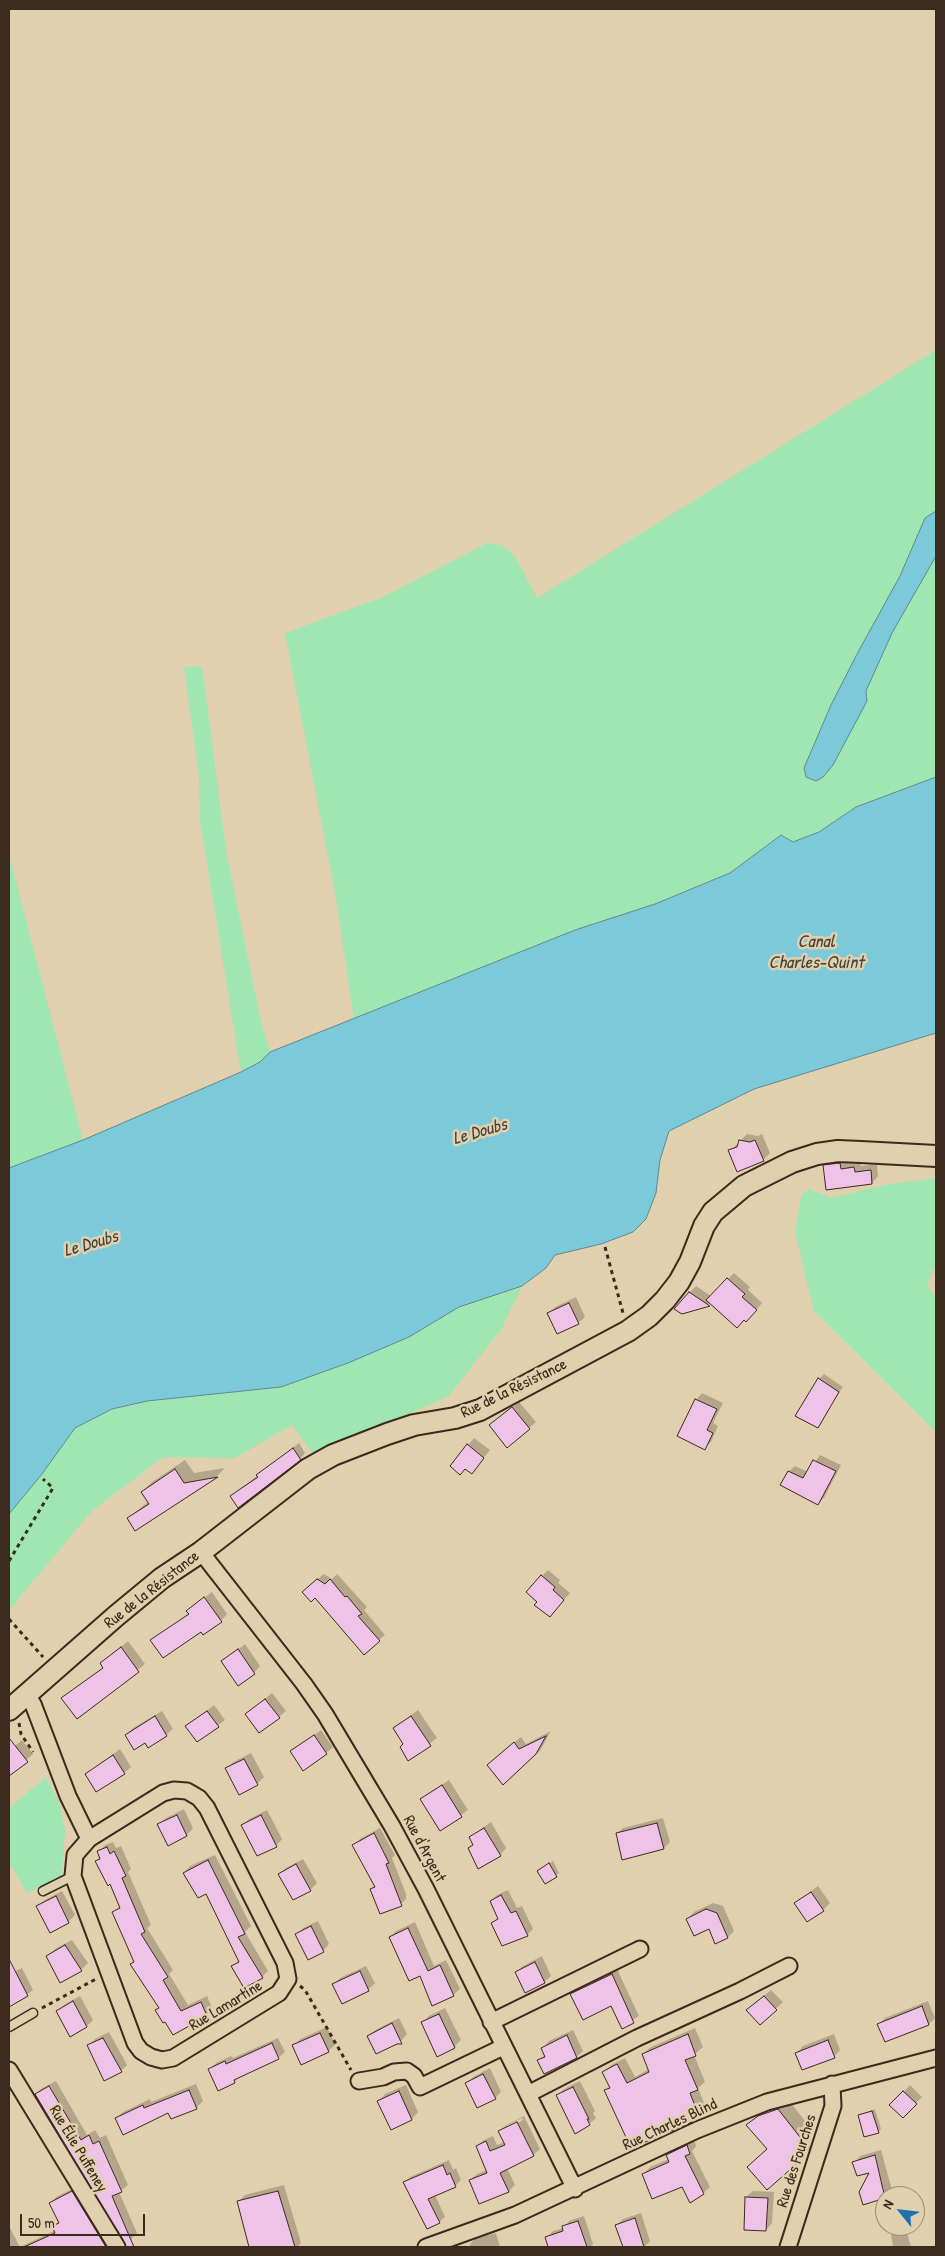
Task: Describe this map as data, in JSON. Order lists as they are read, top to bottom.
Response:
{
  "streets": {
    "street": [
      "Rue de la Résistance",
      "Rue d'Argent",
      "Rue Lamartine",
      "Rue Charles Blind",
      "Rue Élie Puffeney",
      "Rue des Fourches"
    ]
  },
  "crossings": [
    ["Rue de la Résistance", "Rue d'Argent"],
    ["Rue d'Argent", "Rue Charles Blind"],
    ["Rue Charles Blind", "Rue des Fourches"]
  ],
  "water": ["Canal Charles-Quint", "Le Doubs"],
  "scale_bar": "50 m",
  "north": "top left"
}
